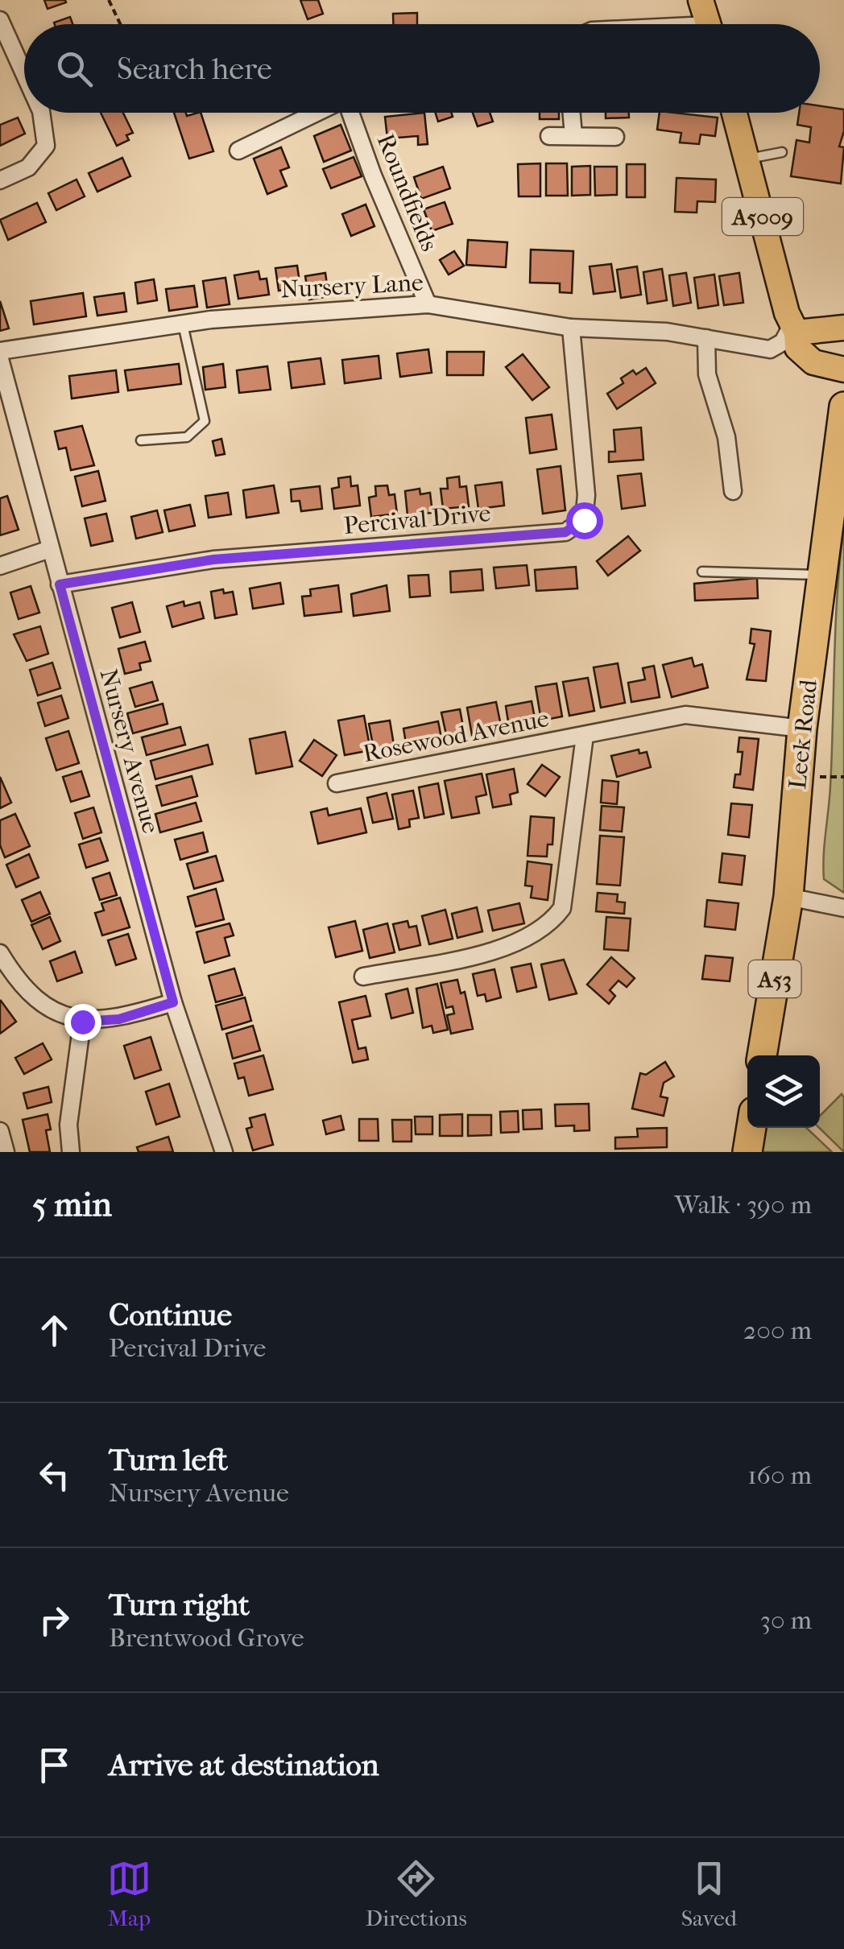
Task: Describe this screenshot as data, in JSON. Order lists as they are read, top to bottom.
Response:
{
  "streets": {
    "highway": ["Leek Road", "A53"],
    "main road": ["A5009"],
    "street": [
      "Roundfields",
      "Nursery Lane",
      "Percival Drive",
      "Rosewood Avenue",
      "Nursery Avenue"
    ]
  },
  "crossings": [
    ["Roundfields", "Nursery Lane"],
    ["A5009", "Nursery Lane"],
    ["Nursery Lane", "Percival Drive"],
    ["Percival Drive", "Nursery Avenue"],
    ["Leek Road", "Rosewood Avenue"]
  ],
  "page": {
    "search": "Search here",
    "heading": ["5 min", "Walk · 390 m"],
    "list": [
      ["Continue", "Percival Drive", "200 m"],
      ["Turn left", "Nursery Avenue", "160 m"],
      ["Turn right", "Brentwood Grove", "30 m"],
      "Arrive at destination"
    ],
    "nav": ["Map", "Directions", "Saved"]
  }
}
